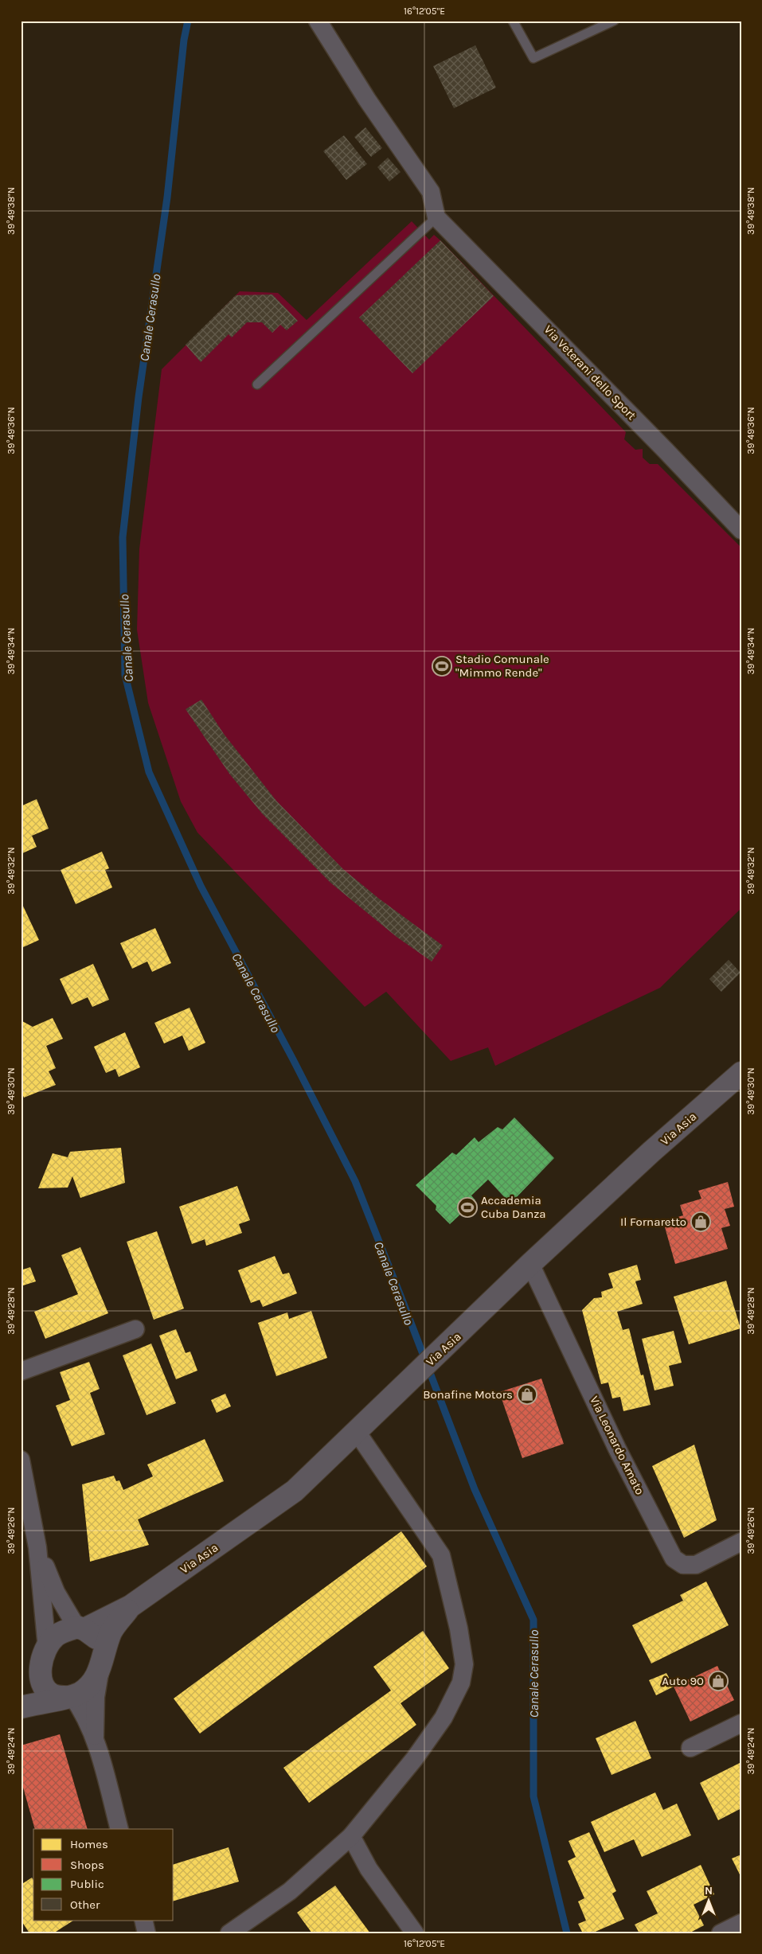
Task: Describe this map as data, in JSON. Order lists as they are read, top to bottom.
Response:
{
  "streets": {
    "street": ["Via Veterani dello Sport", "Via Asia", "Via Leonardo Amato"]
  },
  "crossings": [
    ["Via Asia", "Via Leonardo Amato"]
  ],
  "water": ["Canale Cerasullo"],
  "places": {
    "sports": ["Stadio Comunale \"Mimmo Rende\"", "Accademia Cuba Danza"],
    "shop": ["Il Fornaretto", "Bonafine Motors", "Auto 90"]
  },
  "legend": [
    "Homes",
    "Shops",
    "Public",
    "Other"
  ],
  "north": "top",
  "coordinates": [
    "16°12'05\"E",
    "39°49'38\"N",
    "39°49'36\"N",
    "39°49'34\"N",
    "39°49'32\"N",
    "39°49'30\"N",
    "39°49'28\"N",
    "39°49'26\"N",
    "39°49'24\"N"
  ]
}
